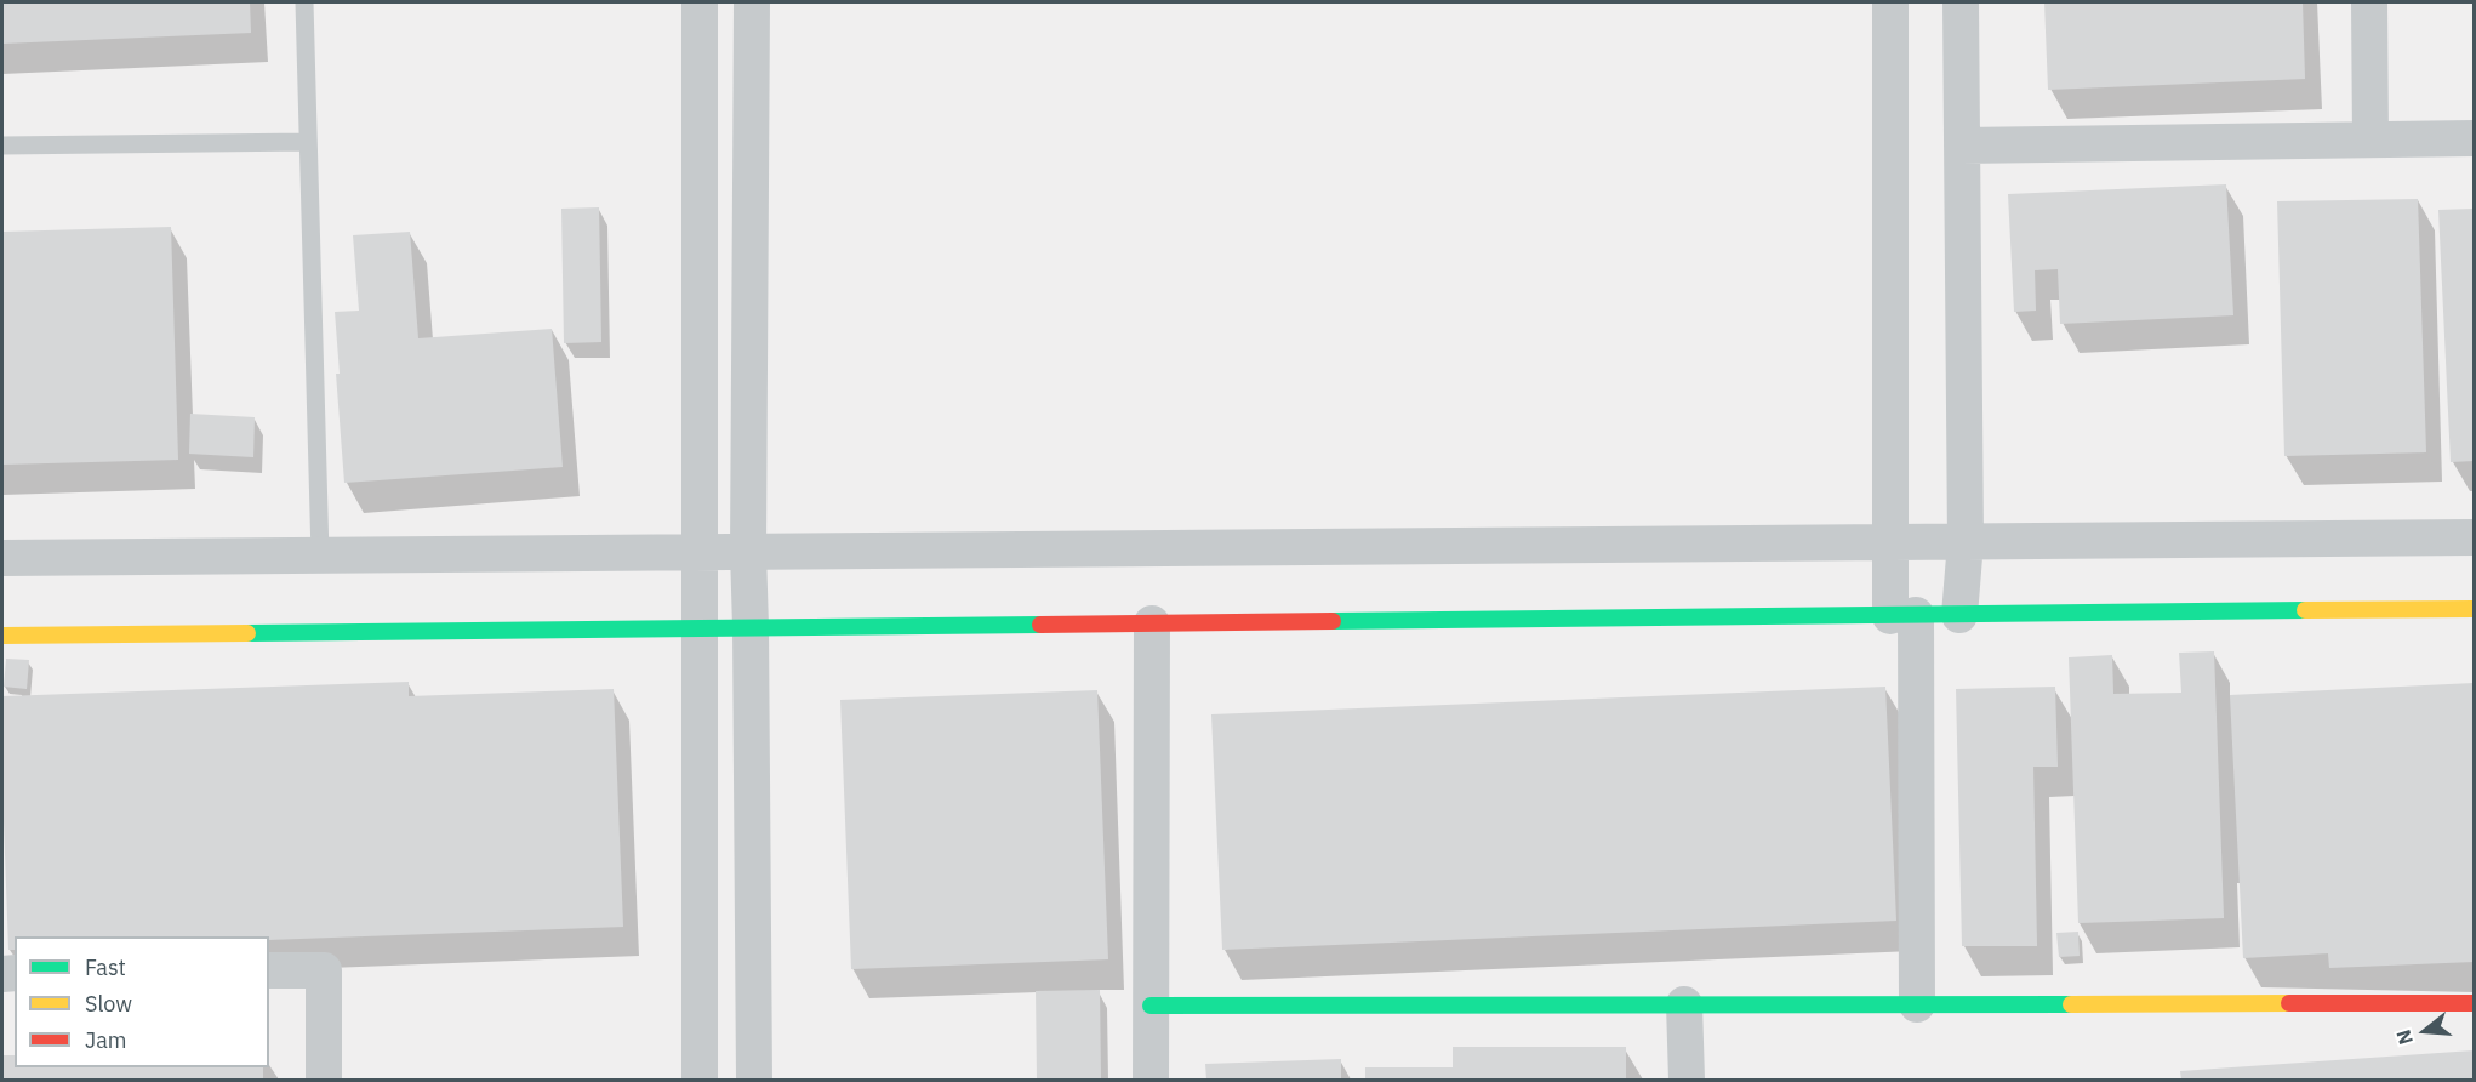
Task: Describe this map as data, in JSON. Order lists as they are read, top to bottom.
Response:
{
  "legend": ["Fast", "Slow", "Jam"],
  "north": "left"
}
